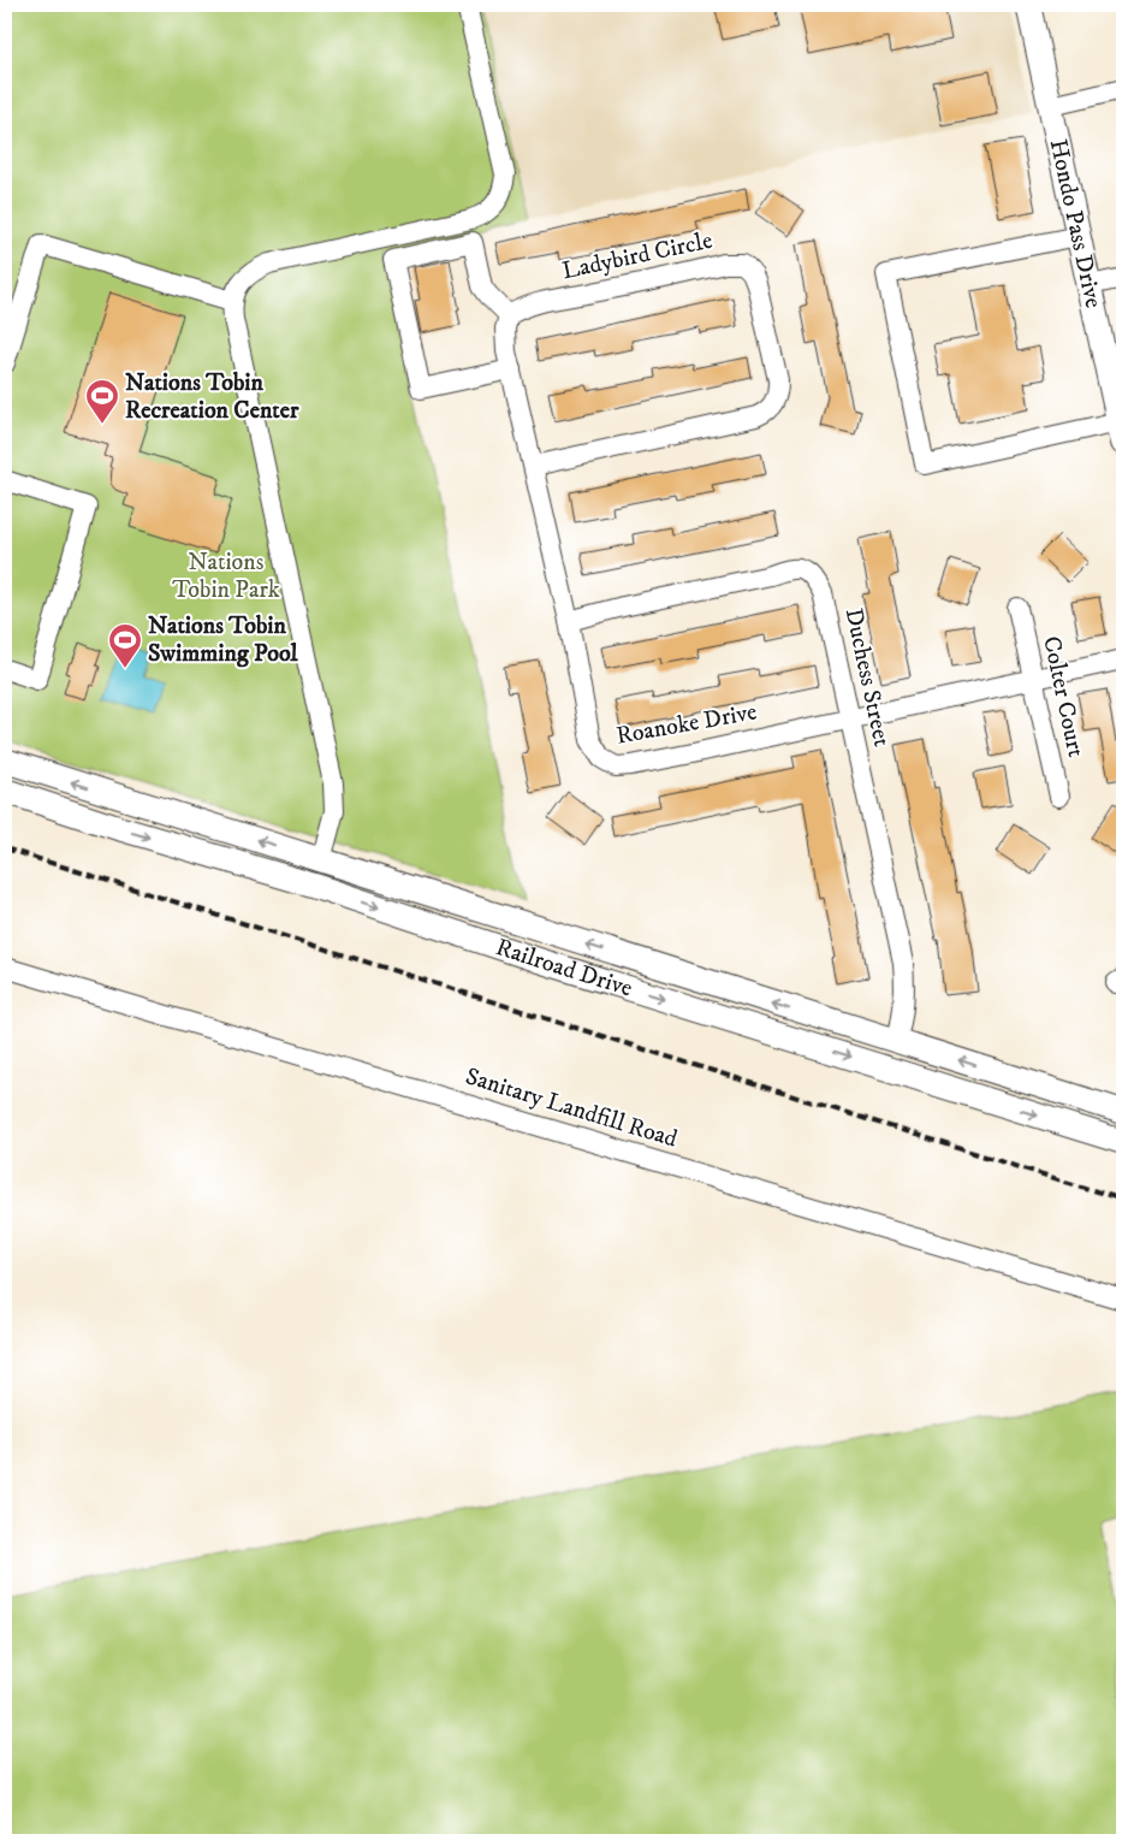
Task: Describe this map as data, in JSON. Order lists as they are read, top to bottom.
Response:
{
  "streets": {
    "main road": ["Hondo Pass Drive", "Railroad Drive"],
    "street": [
      "Ladybird Circle",
      "Duchess Street",
      "Colter Court",
      "Roanoke Drive",
      "Sanitary Landfill Road"
    ]
  },
  "crossings": [
    ["Ladybird Circle", "Roanoke Drive"],
    ["Duchess Street", "Roanoke Drive"],
    ["Duchess Street", "Railroad Drive"],
    ["Colter Court", "Roanoke Drive"]
  ],
  "parks": ["Nations Tobin Park"],
  "places": {
    "sports": ["Nations Tobin Recreation Center", "Nations Tobin Swimming Pool"]
  }
}
